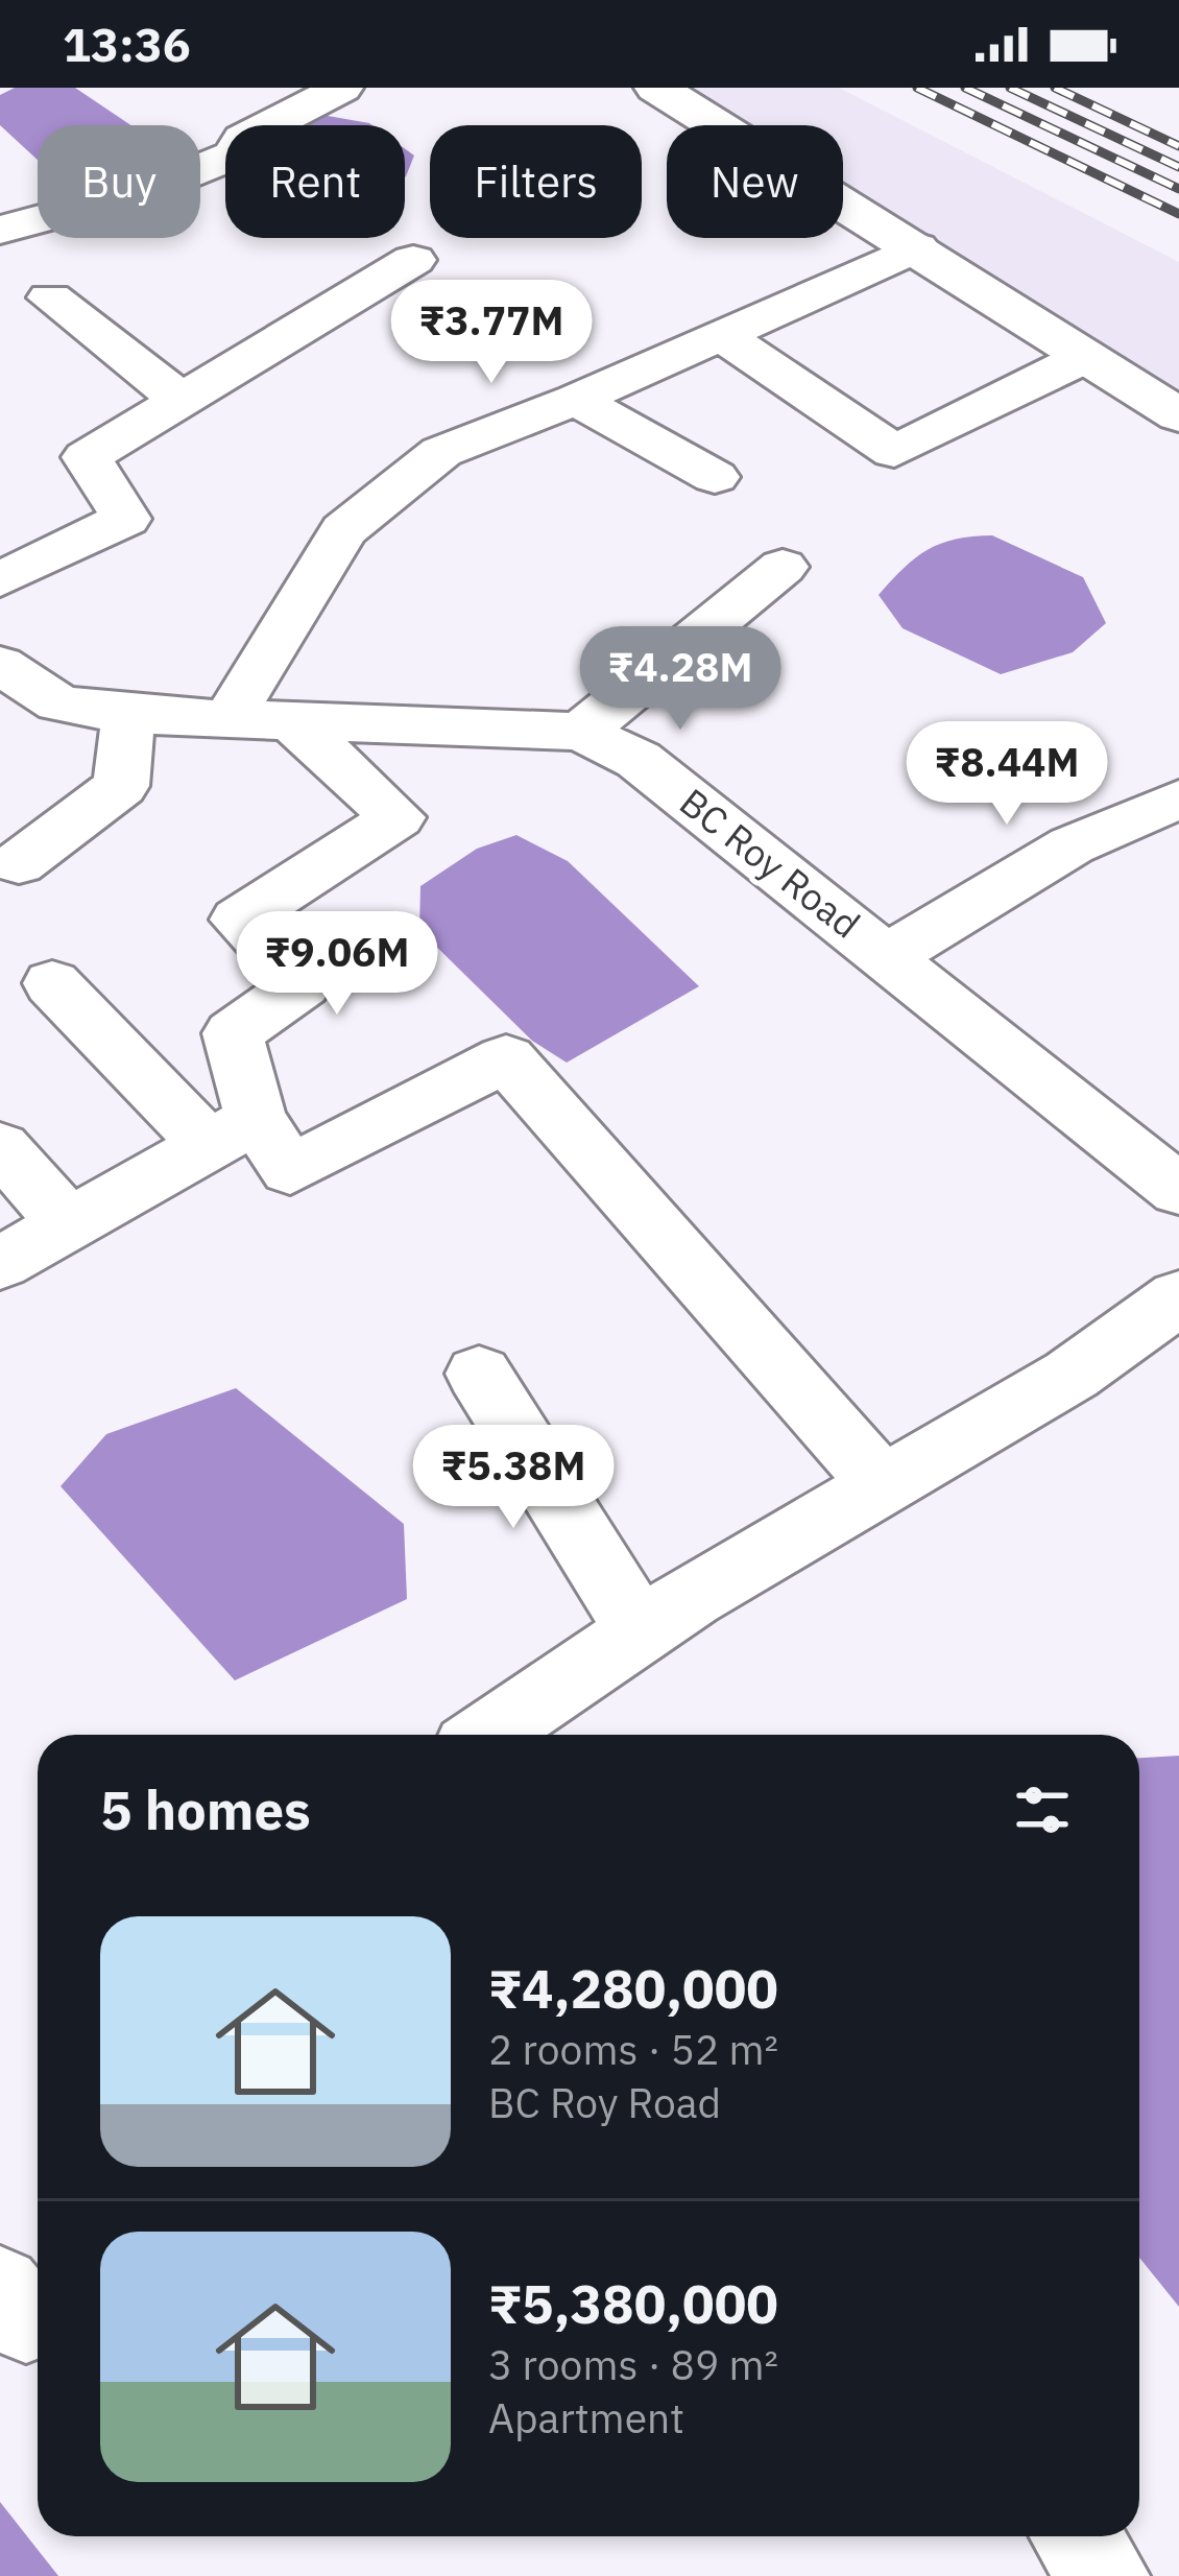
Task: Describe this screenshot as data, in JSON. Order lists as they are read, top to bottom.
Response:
{
  "streets": {
    "street": ["BC Roy Road"]
  },
  "page": {
    "status": "13:36",
    "chip": [
      "Buy",
      "Rent",
      "Filters",
      "New"
    ],
    "price": [
      "₹3.77M",
      "₹4.28M",
      "₹8.44M",
      "₹9.06M",
      "₹5.38M"
    ],
    "heading": "5 homes",
    "list": [
      {
        "name": "₹4,280,000",
        "note": "2 rooms · 52 m² · BC Roy Road"
      },
      {
        "name": "₹5,380,000",
        "note": "3 rooms · 89 m² · Apartment"
      }
    ]
  }
}
